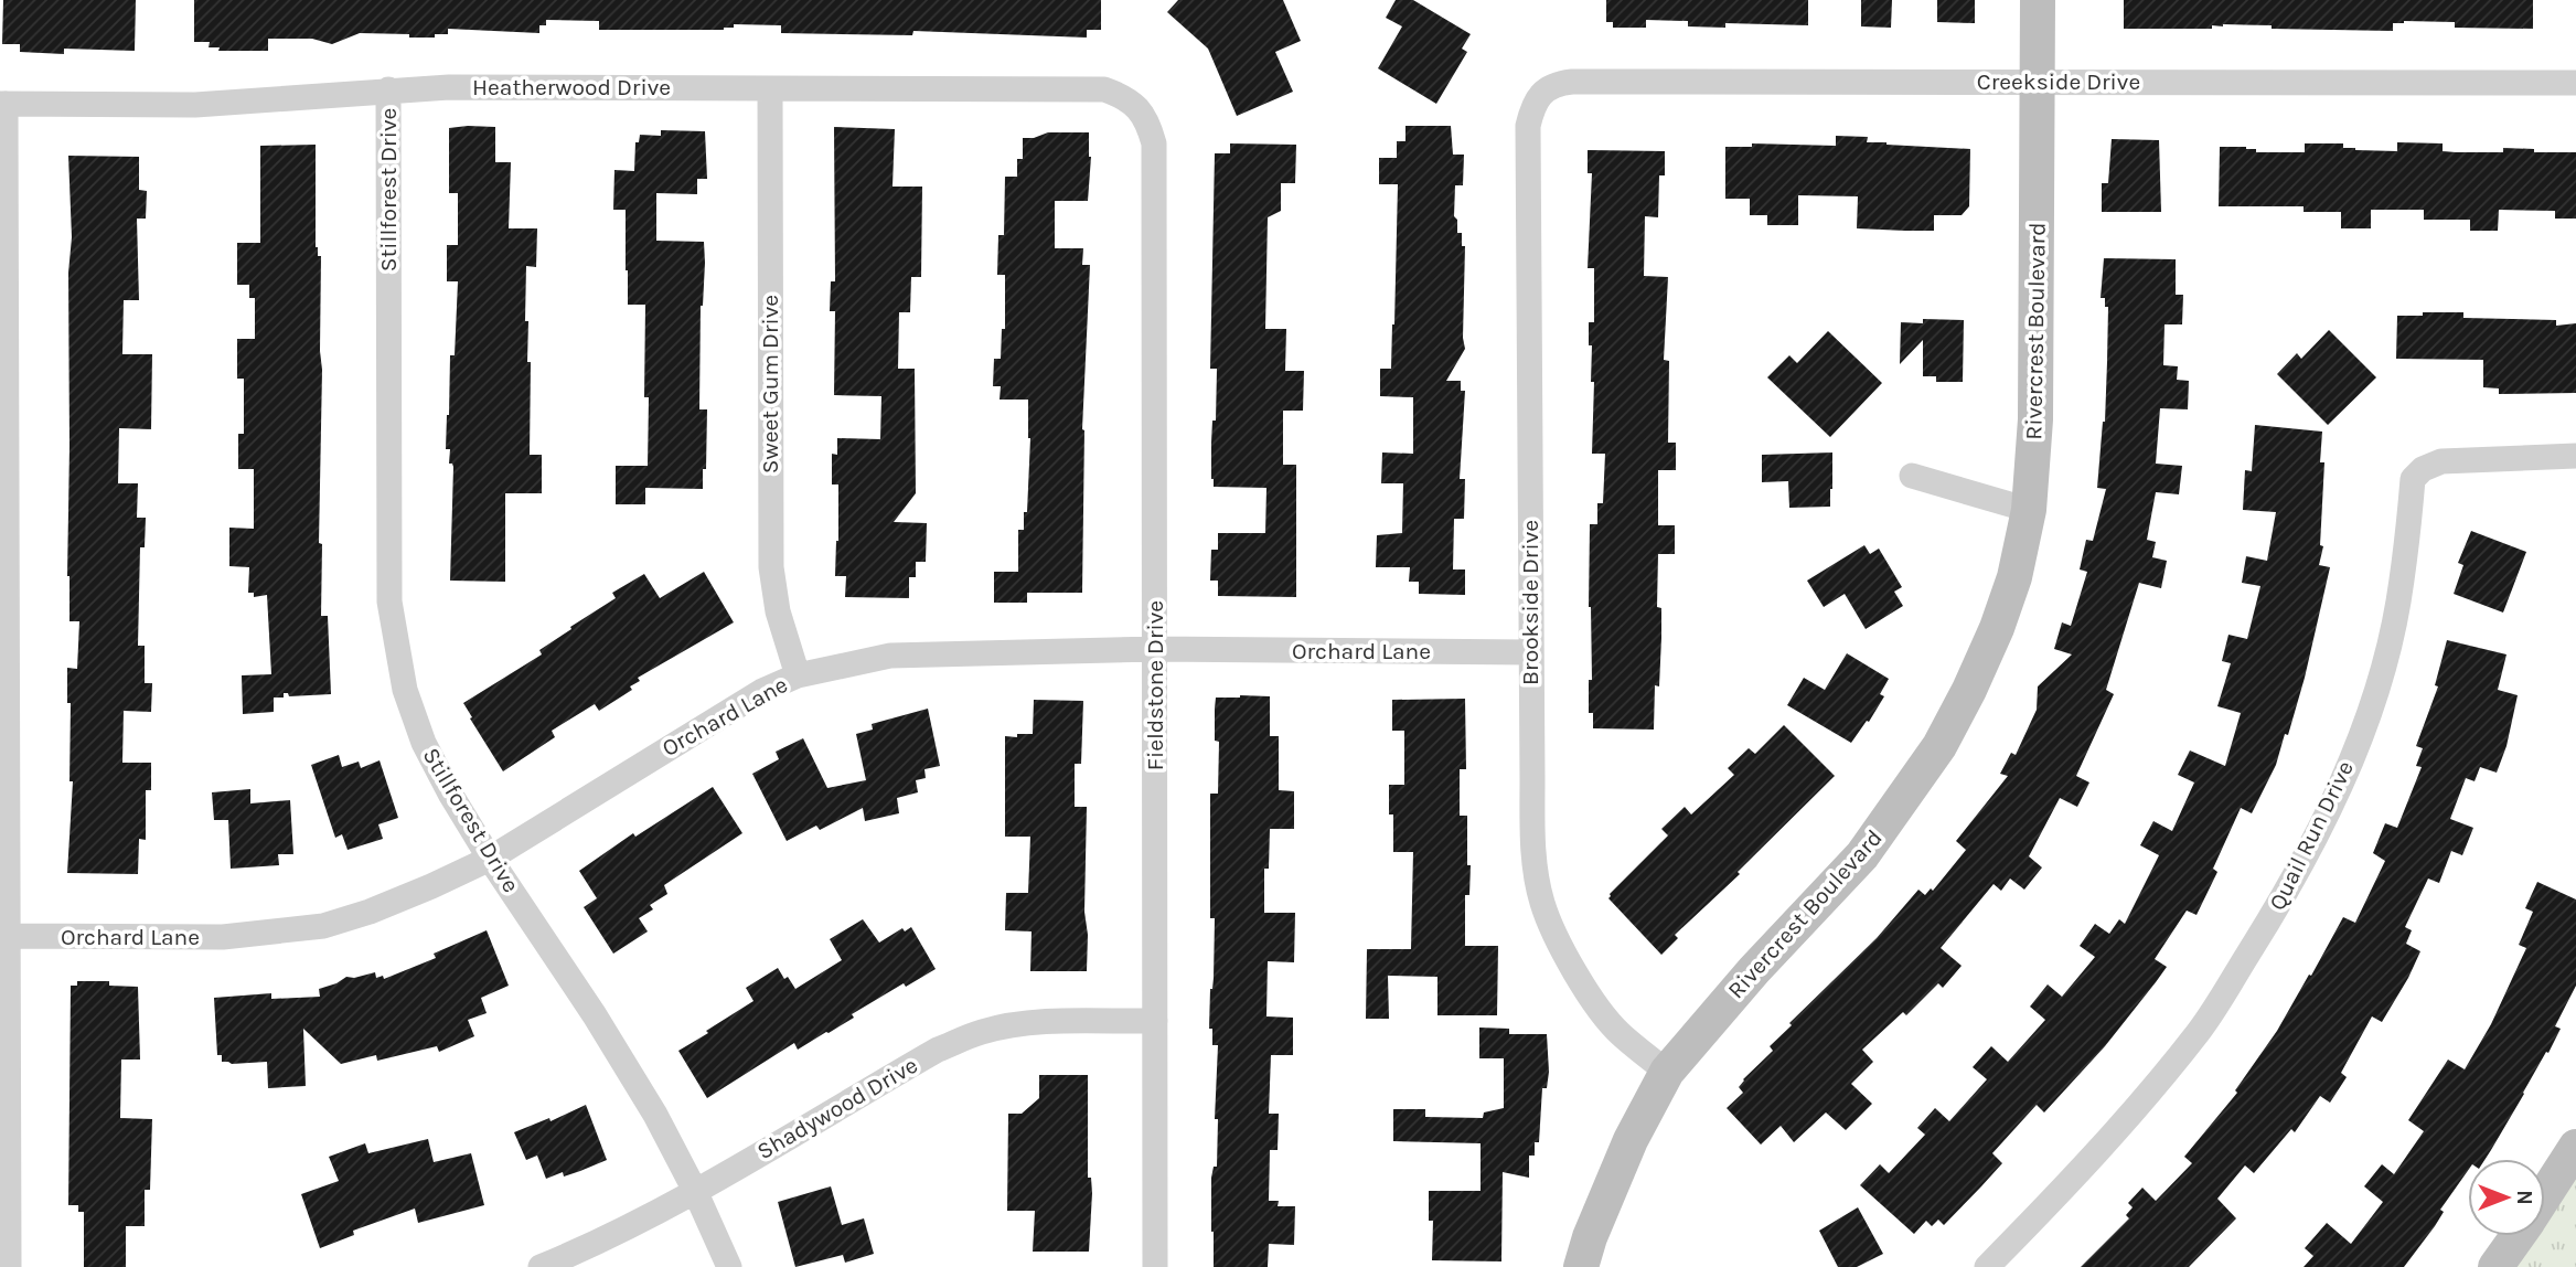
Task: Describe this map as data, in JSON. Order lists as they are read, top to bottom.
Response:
{
  "streets": {
    "street": [
      "Creekside Drive",
      "Heatherwood Drive",
      "Stillforest Drive",
      "Rivercrest Boulevard",
      "Sweet Gum Drive",
      "Brookside Drive",
      "Orchard Lane",
      "Fieldstone Drive",
      "Quail Run Drive",
      "Shadywood Drive"
    ]
  },
  "crossings": [
    ["Creekside Drive", "Rivercrest Boulevard"],
    ["Creekside Drive", "Brookside Drive"],
    ["Heatherwood Drive", "Stillforest Drive"],
    ["Heatherwood Drive", "Sweet Gum Drive"],
    ["Heatherwood Drive", "Fieldstone Drive"],
    ["Stillforest Drive", "Orchard Lane"],
    ["Stillforest Drive", "Shadywood Drive"],
    ["Rivercrest Boulevard", "Brookside Drive"],
    ["Sweet Gum Drive", "Orchard Lane"],
    ["Brookside Drive", "Orchard Lane"],
    ["Orchard Lane", "Fieldstone Drive"],
    ["Fieldstone Drive", "Shadywood Drive"]
  ],
  "north": "right"
}
